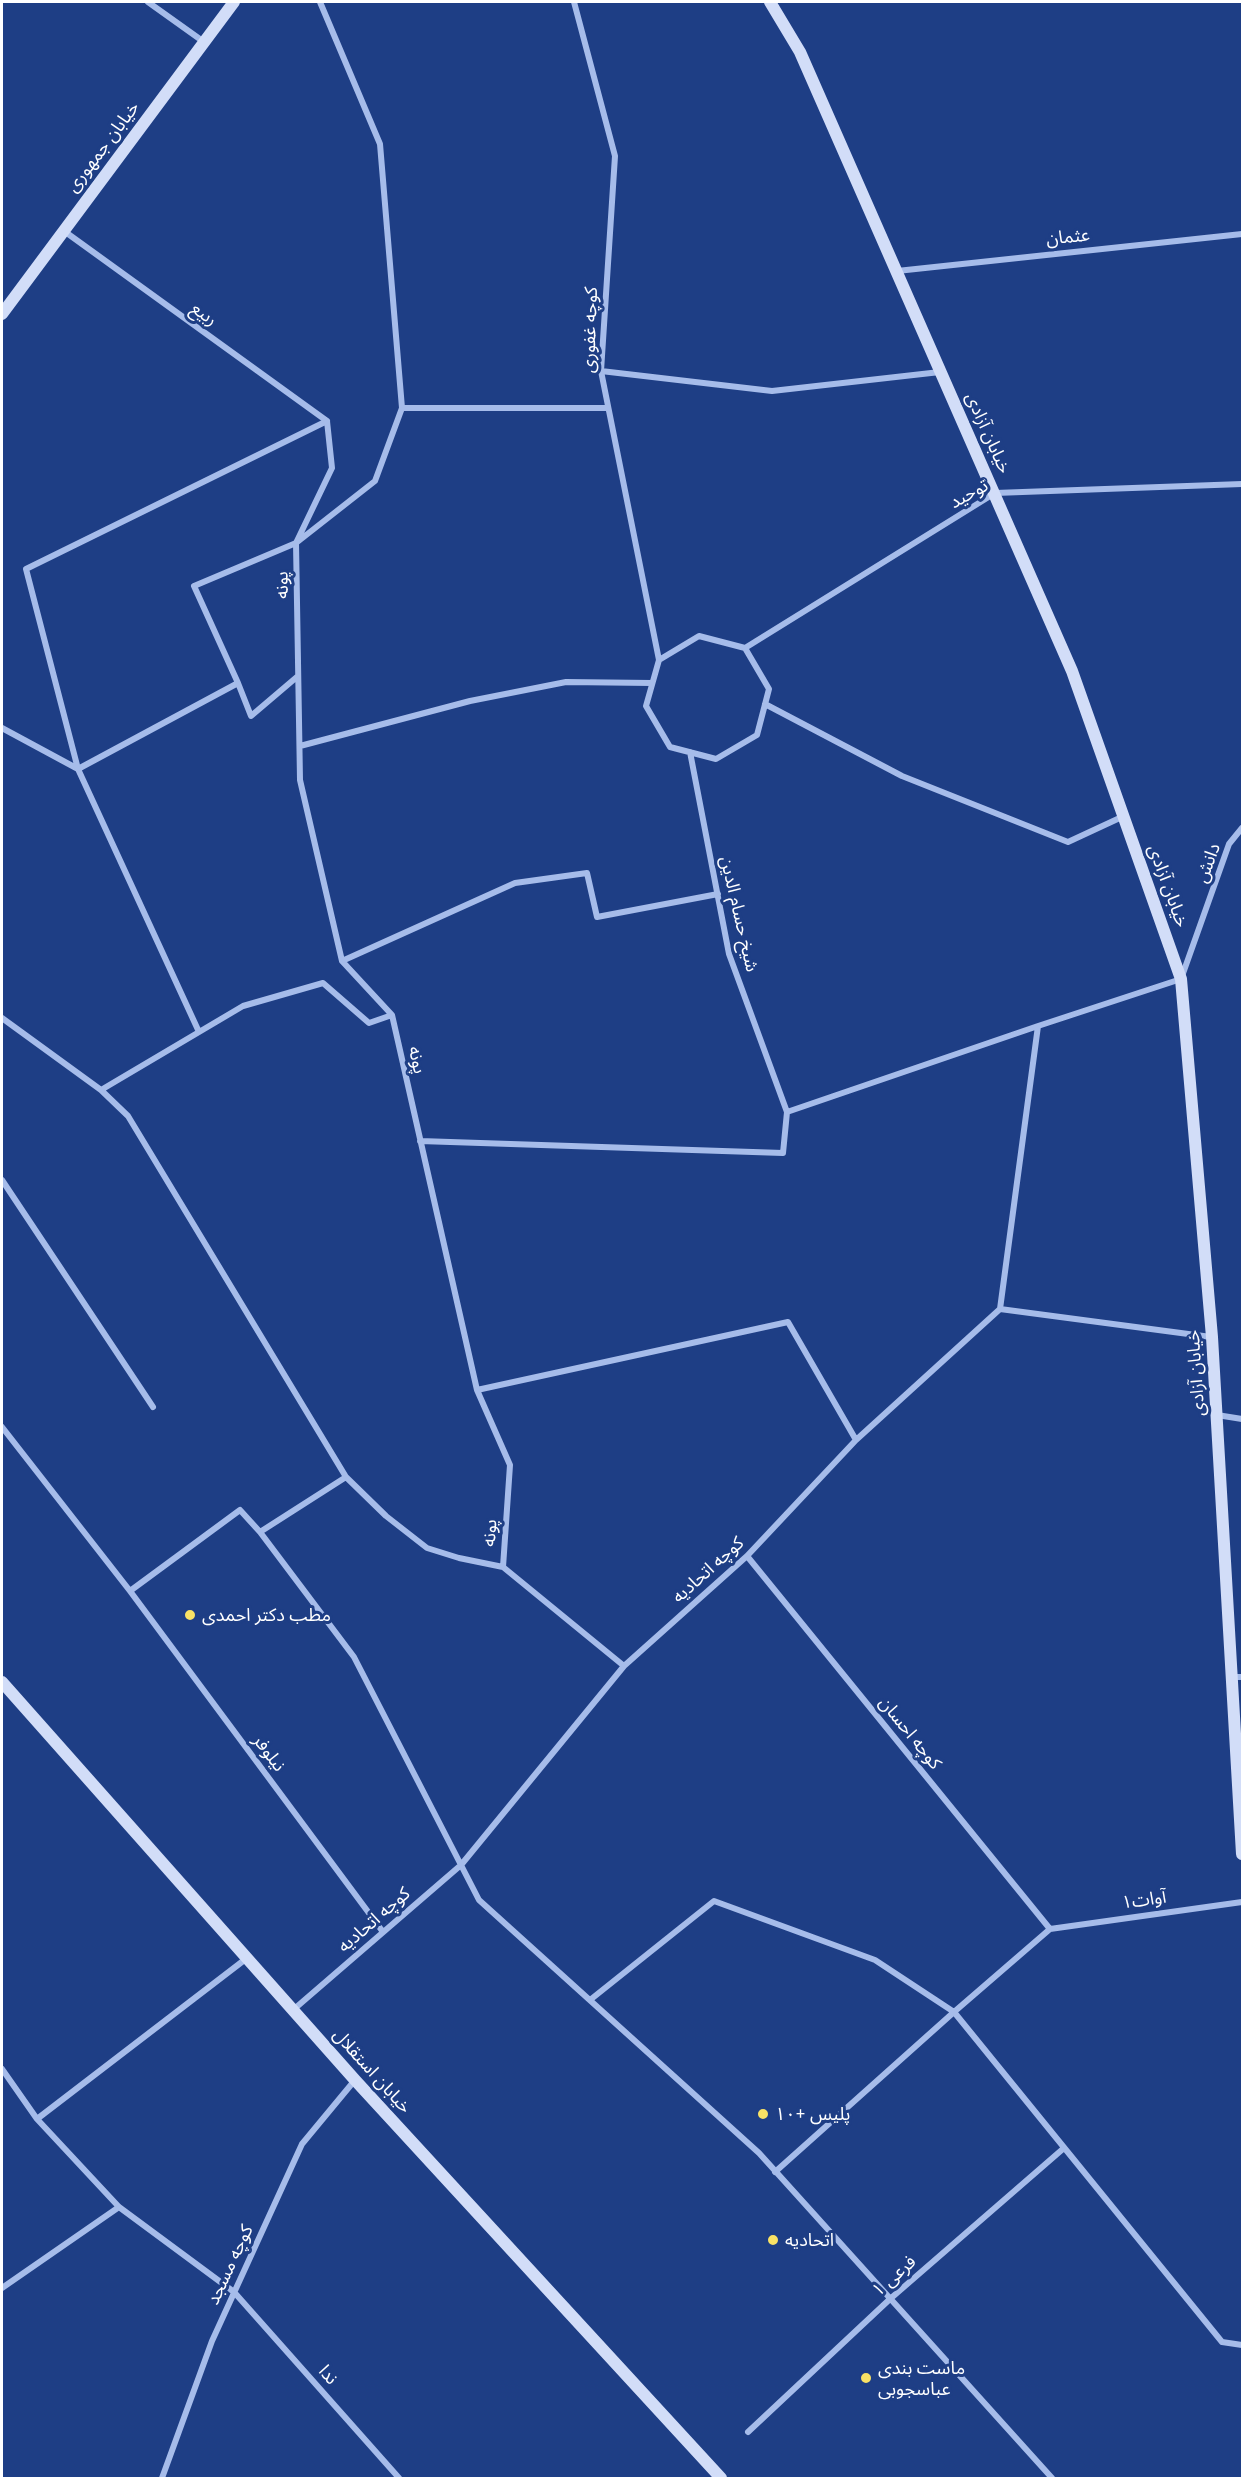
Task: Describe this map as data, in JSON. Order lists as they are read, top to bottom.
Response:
{
  "streets": {
    "street": [
      "خیابان جمهوری",
      "عثمان",
      "ربیع",
      "کوچه غفوری",
      "خیابان آزادی",
      "توحید",
      "پونه",
      "دانش",
      "شیخ حسام الدین",
      "کوچه اتحادیه",
      "کوچه احسان",
      "نیلوفر",
      "آوات۱",
      "خیابان استقلال",
      "کوچه مسجد",
      "فرعی ۱",
      "ندا"
    ]
  },
  "crossings": [
    ["خیابان جمهوری", "ربیع"],
    ["عثمان", "خیابان آزادی"],
    ["ربیع", "پونه"],
    ["کوچه غفوری", "توحید"],
    ["کوچه غفوری", "شیخ حسام الدین"],
    ["خیابان آزادی", "توحید"],
    ["خیابان آزادی", "دانش"],
    ["توحید", "شیخ حسام الدین"],
    ["پونه", "کوچه اتحادیه"],
    ["کوچه اتحادیه", "کوچه احسان"],
    ["کوچه اتحادیه", "نیلوفر"],
    ["کوچه اتحادیه", "خیابان استقلال"],
    ["کوچه احسان", "آوات۱"],
    ["خیابان استقلال", "کوچه مسجد"],
    ["کوچه مسجد", "ندا"]
  ],
  "places": [
    "مطب دکتر احمدی",
    "پلیس +۱۰",
    "اتحادیه",
    "ماست بندی عباسجوبی"
  ]
}
